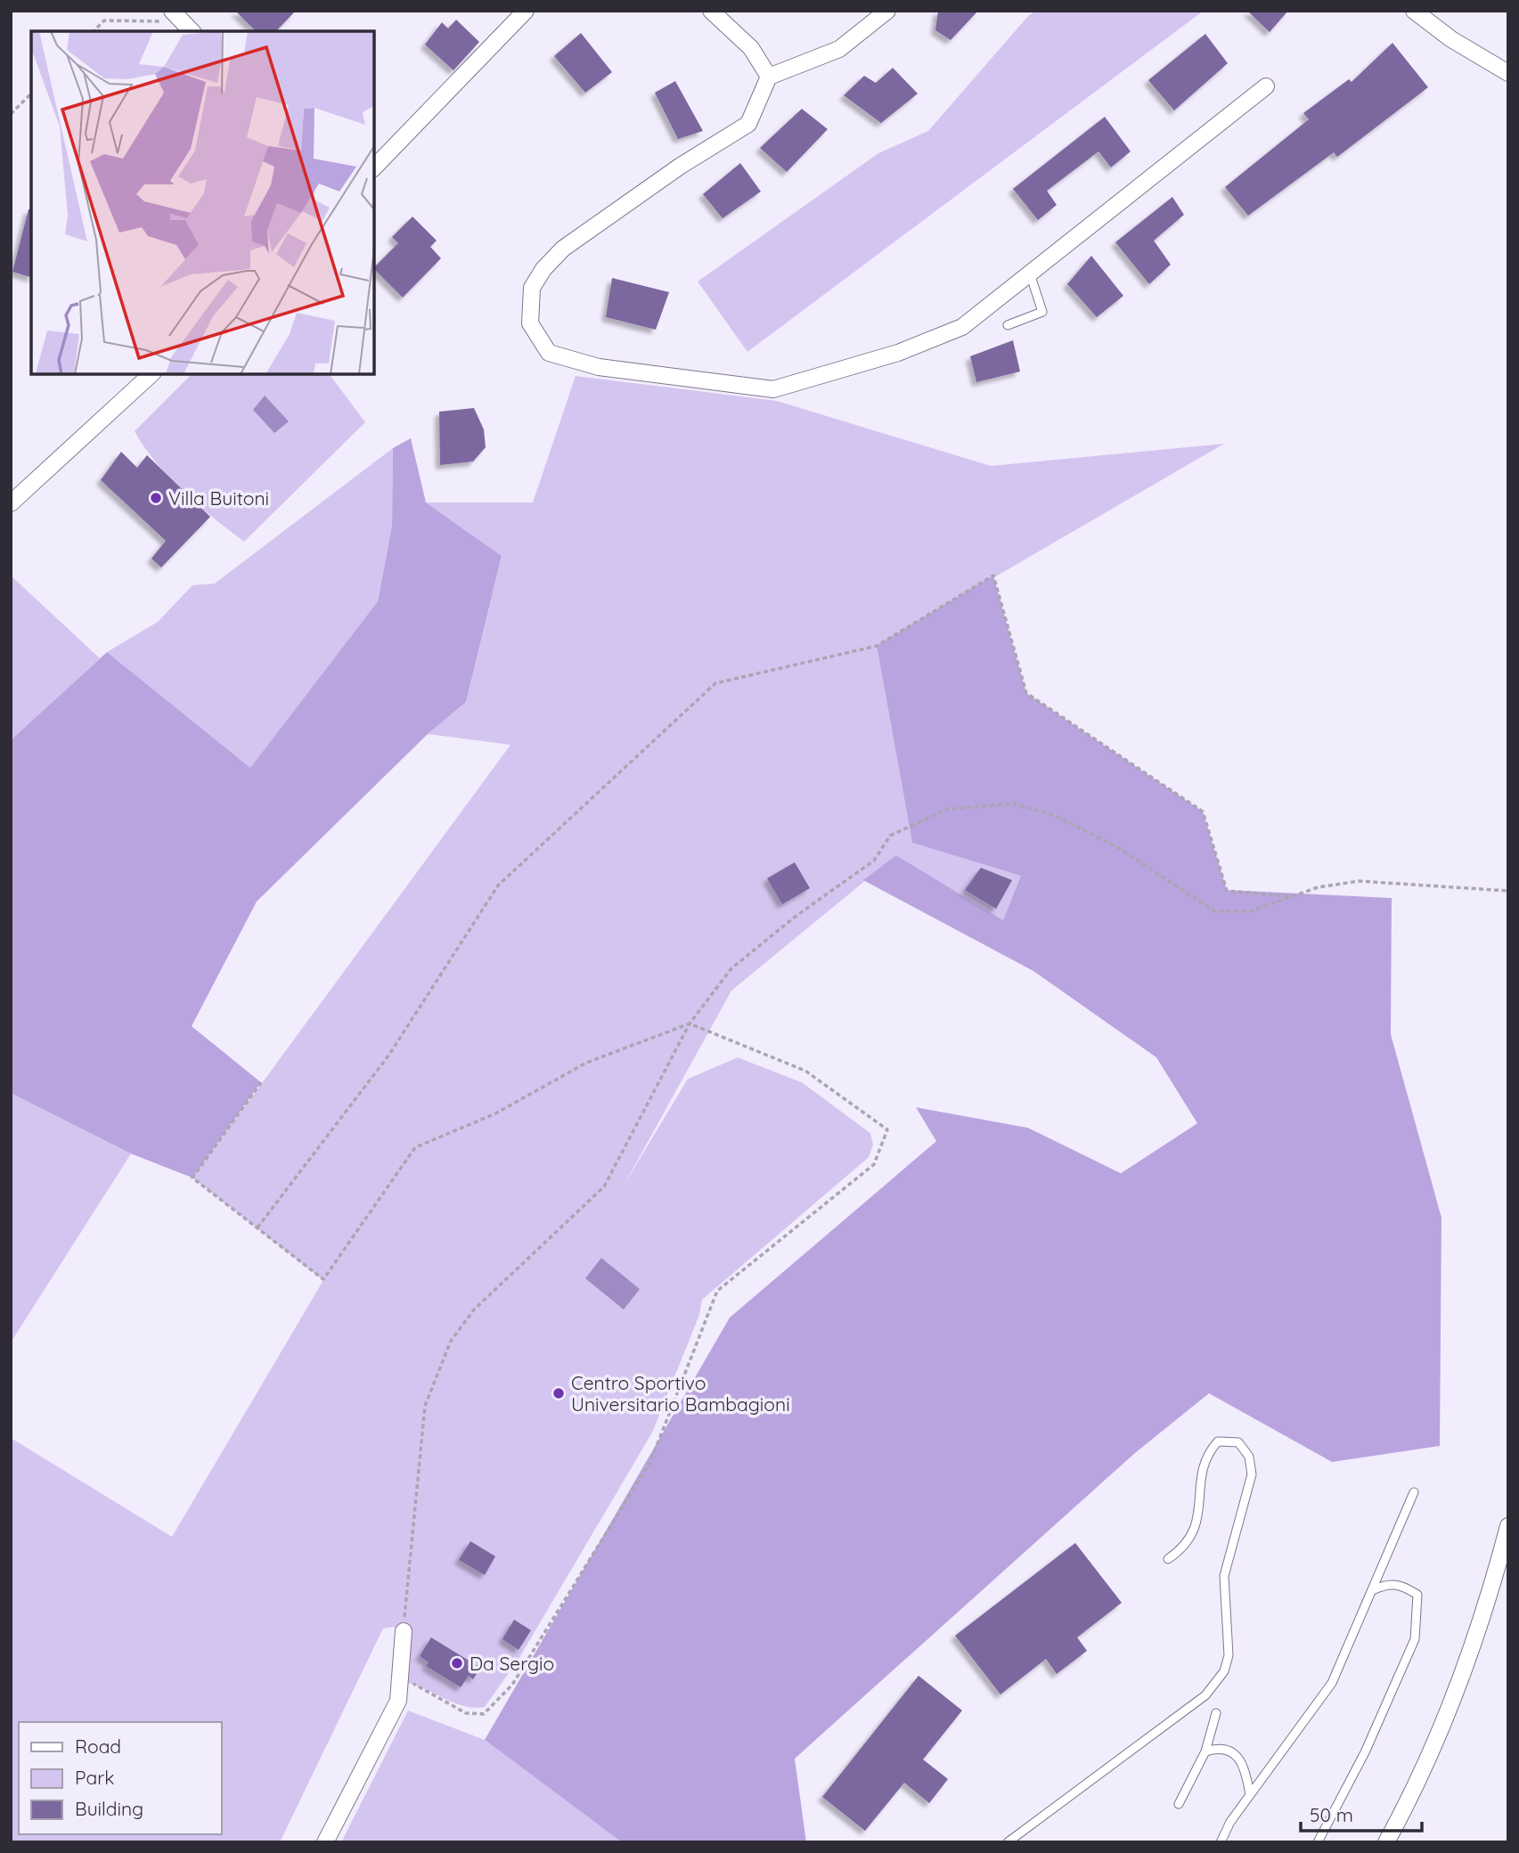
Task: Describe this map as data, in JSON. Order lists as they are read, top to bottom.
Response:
{
  "places": ["Villa Buitoni", "Centro Sportivo Universitario Bambagioni", "Da Sergio"],
  "legend": ["Road", "Park", "Building"],
  "scale_bar": "50 m"
}
